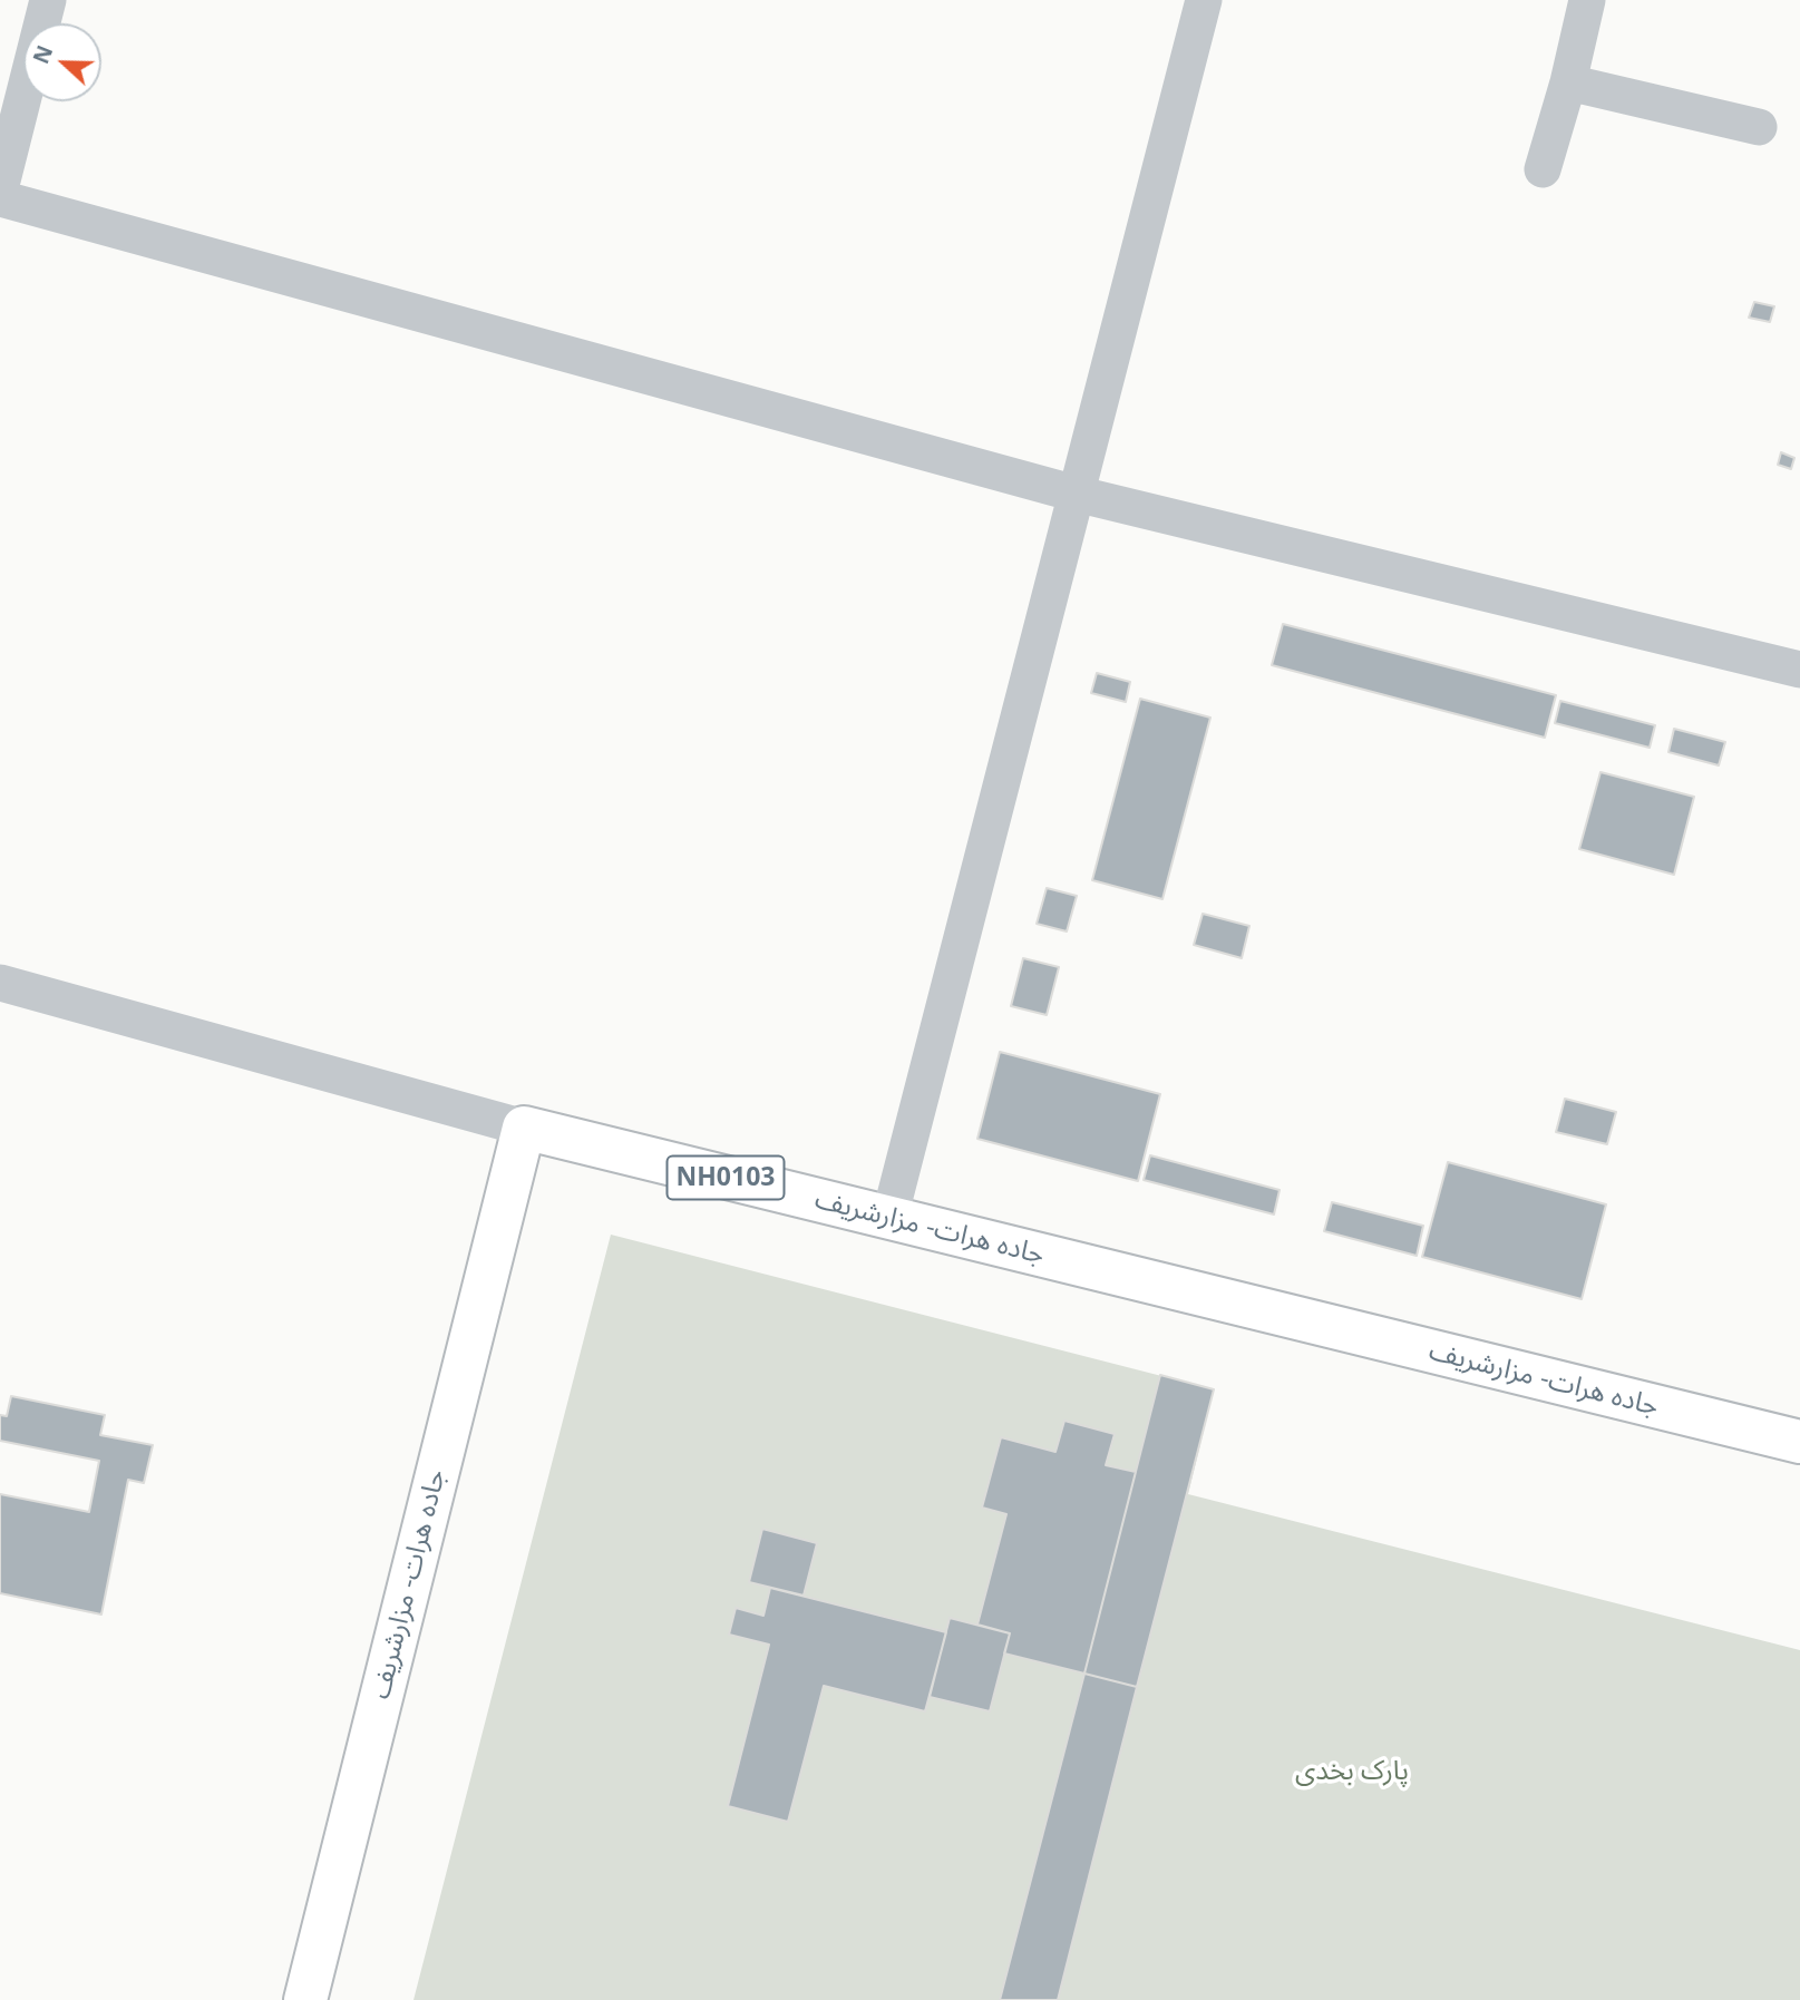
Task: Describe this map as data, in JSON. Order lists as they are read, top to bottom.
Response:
{
  "streets": {
    "highway": ["NH0103", "جاده هرات- مزارشریف"]
  },
  "parks": ["پارک بخدی"],
  "north": "left"
}
